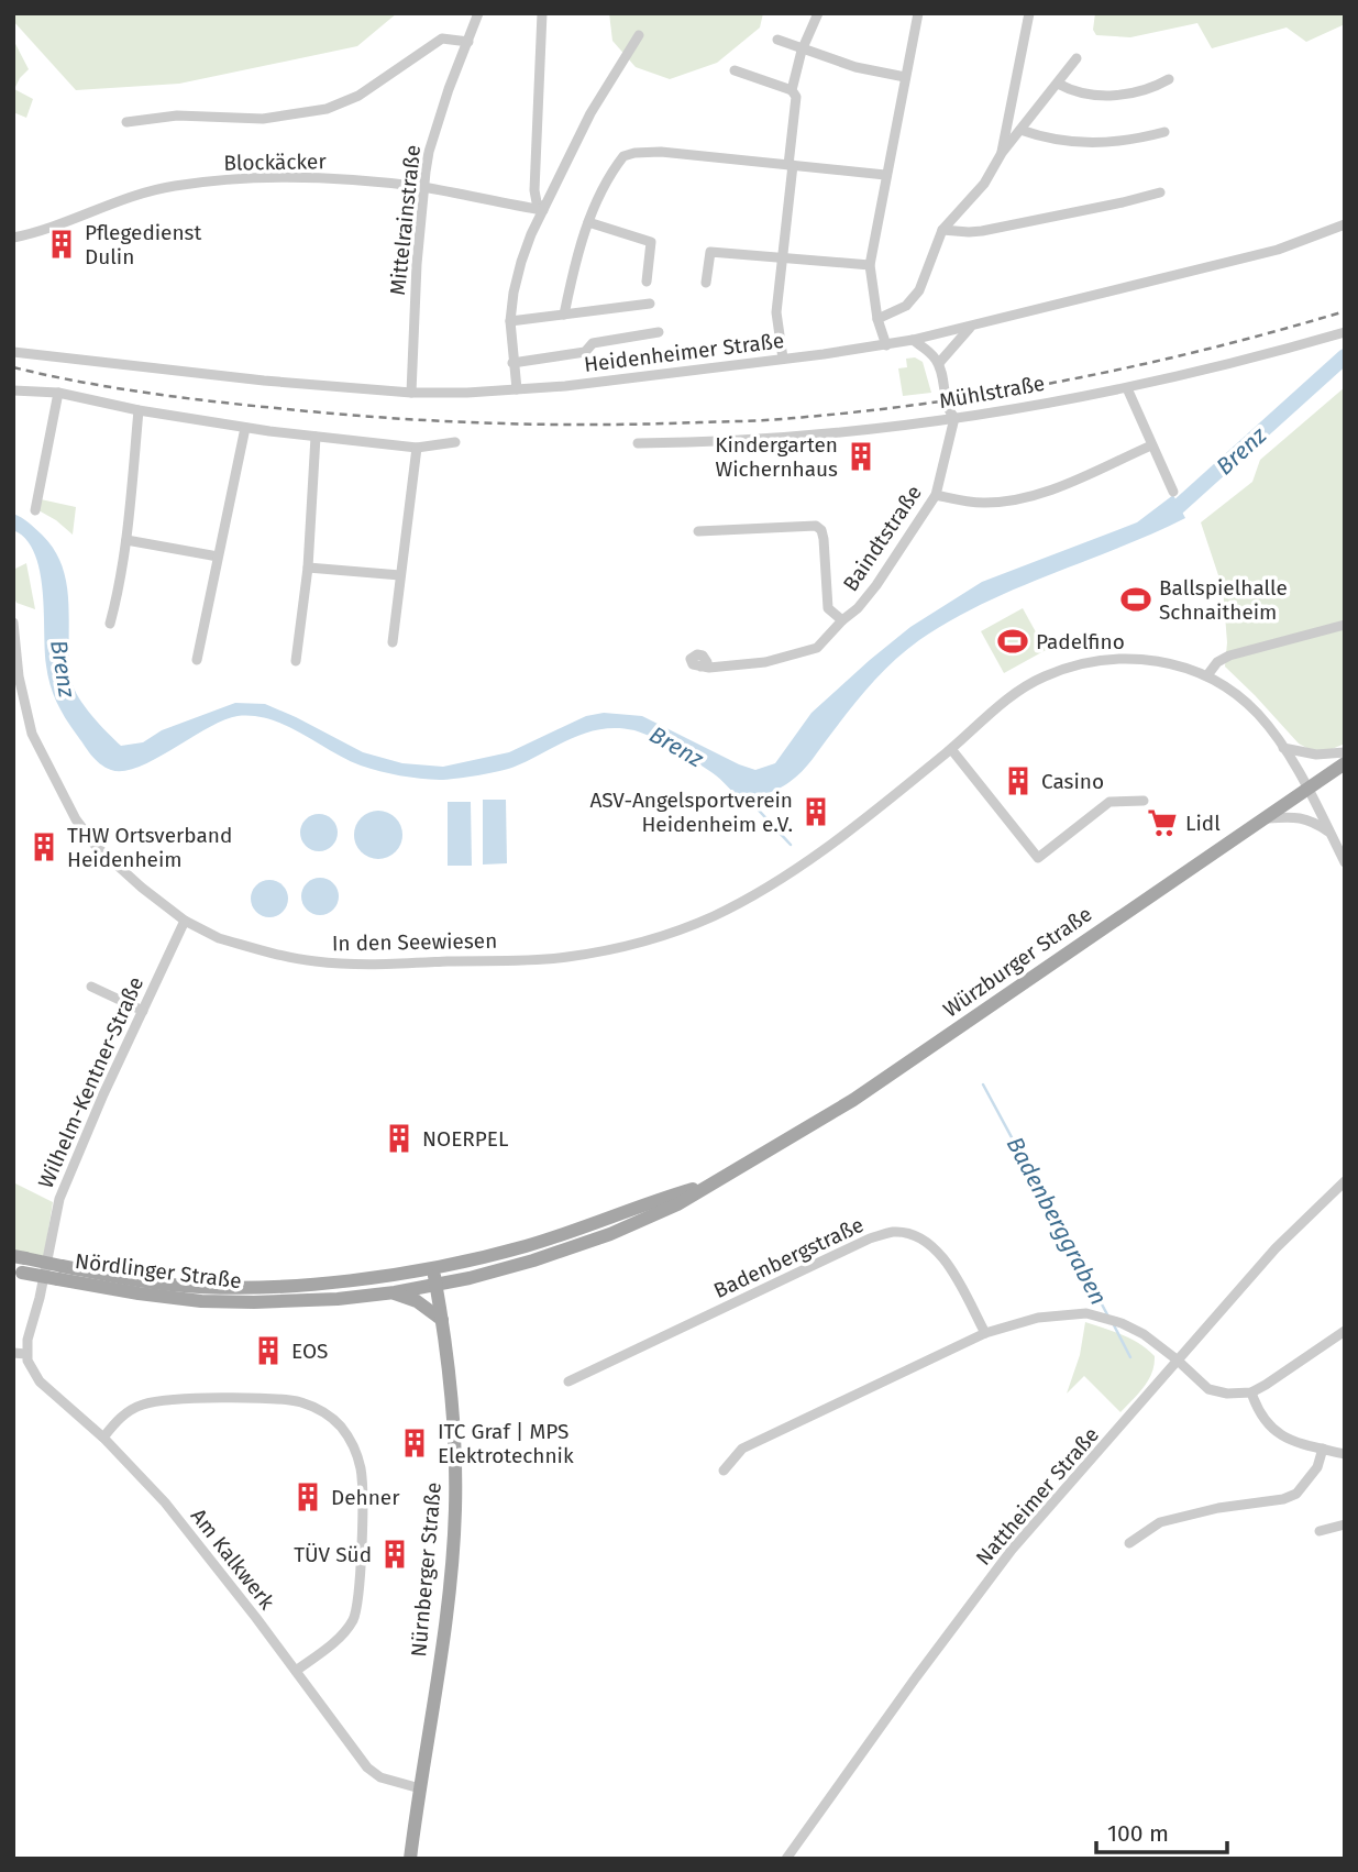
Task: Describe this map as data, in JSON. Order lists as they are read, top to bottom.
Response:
{
  "streets": {
    "main road": ["Würzburger Straße", "Nördlinger Straße", "Nürnberger Straße"],
    "street": [
      "Blockäcker",
      "Mittelrainstraße",
      "Heidenheimer Straße",
      "Mühlstraße",
      "Baindtstraße",
      "In den Seewiesen",
      "Wilhelm-Kentner-Straße",
      "Badenbergstraße",
      "Nattheimer Straße",
      "Am Kalkwerk"
    ]
  },
  "crossings": [
    ["Blockäcker", "Mittelrainstraße"],
    ["Mittelrainstraße", "Heidenheimer Straße"],
    ["Mühlstraße", "Baindtstraße"],
    ["In den Seewiesen", "Würzburger Straße"],
    ["In den Seewiesen", "Wilhelm-Kentner-Straße"],
    ["Würzburger Straße", "Nördlinger Straße"],
    ["Würzburger Straße", "Nürnberger Straße"],
    ["Wilhelm-Kentner-Straße", "Am Kalkwerk"],
    ["Nördlinger Straße", "Nürnberger Straße"],
    ["Am Kalkwerk", "Nürnberger Straße"]
  ],
  "water": ["Brenz", "Badenberggraben"],
  "places": {
    "building": [
      "Pflegedienst Dulin",
      "Kindergarten Wichernhaus",
      "Casino",
      "ASV-Angelsportverein Heidenheim e.V.",
      "THW Ortsverband Heidenheim",
      "NOERPEL",
      "EOS",
      "ITC Graf | MPS Elektrotechnik",
      "Dehner",
      "TÜV Süd"
    ],
    "sports": ["Ballspielhalle Schnaitheim", "Padelfino"],
    "supermarket": ["Lidl"]
  },
  "scale_bar": "100 m"
}
